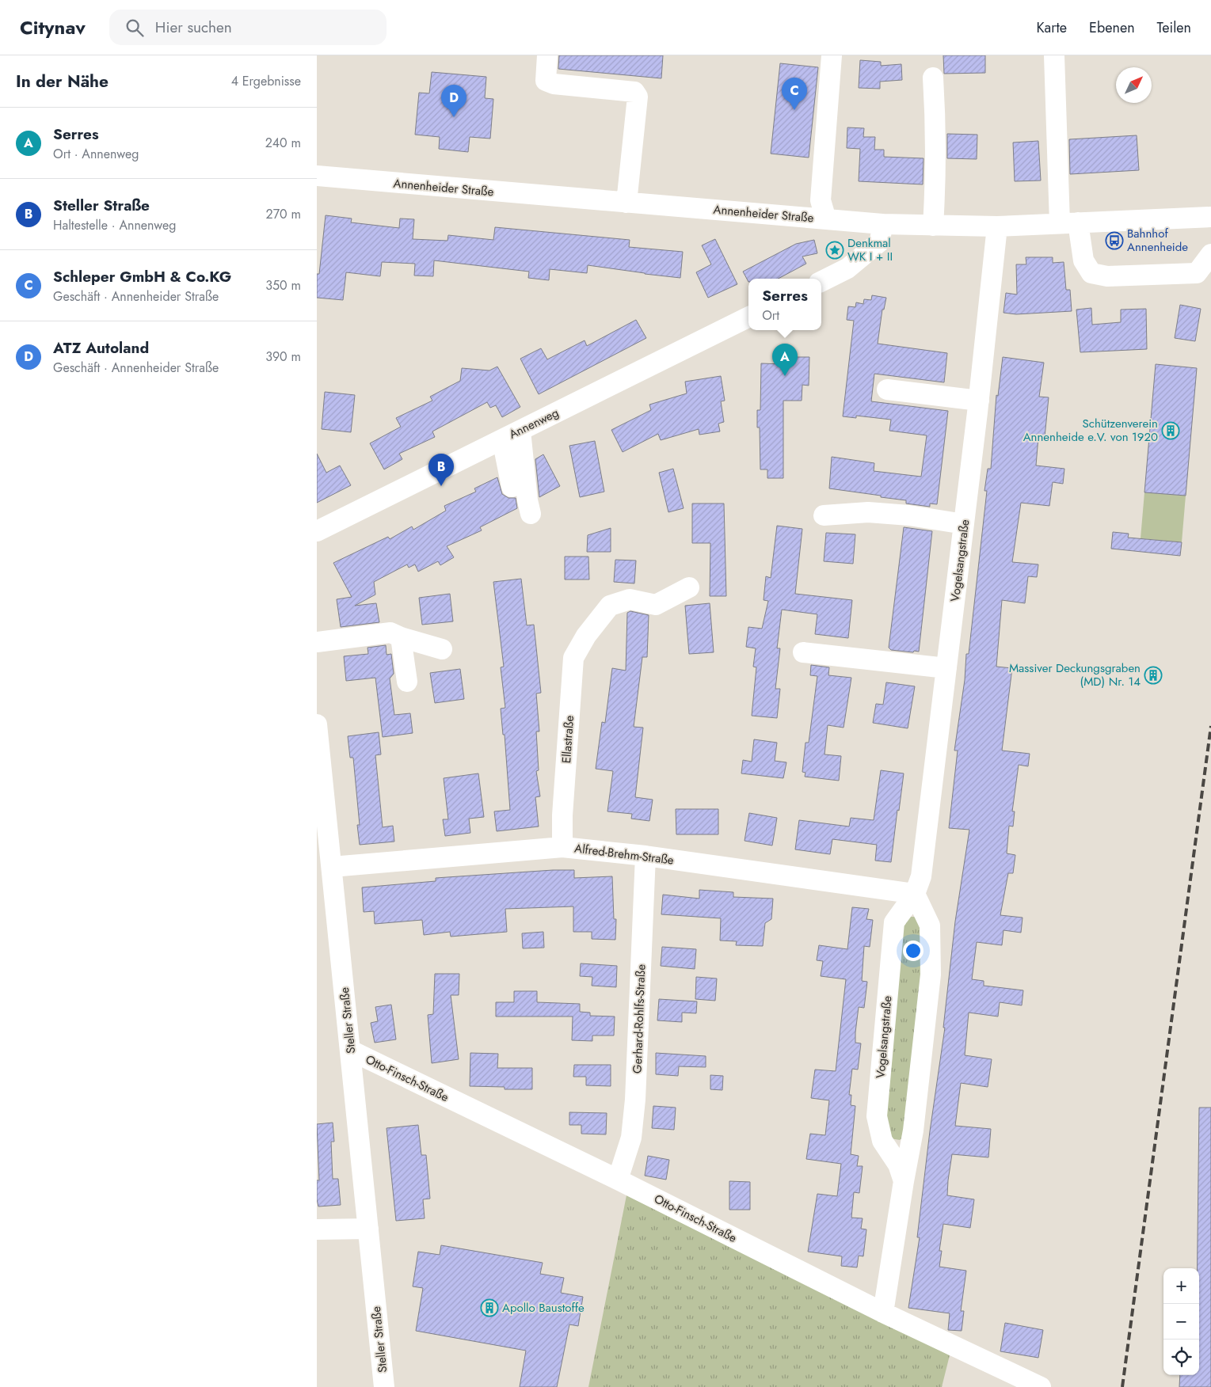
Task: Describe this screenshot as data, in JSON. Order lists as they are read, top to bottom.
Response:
{
  "streets": {
    "street": [
      "Annenheider Straße",
      "Annenweg",
      "Vogelsangstraße",
      "Ellastraße",
      "Alfred-Brehm-Straße",
      "Gerhard-Rohlfs-Straße",
      "Steller Straße",
      "Otto-Finsch-Straße"
    ]
  },
  "crossings": [
    ["Annenheider Straße", "Vogelsangstraße"],
    ["Vogelsangstraße", "Alfred-Brehm-Straße"],
    ["Vogelsangstraße", "Otto-Finsch-Straße"],
    ["Ellastraße", "Alfred-Brehm-Straße"],
    ["Alfred-Brehm-Straße", "Gerhard-Rohlfs-Straße"],
    ["Alfred-Brehm-Straße", "Steller Straße"],
    ["Gerhard-Rohlfs-Straße", "Otto-Finsch-Straße"],
    ["Steller Straße", "Otto-Finsch-Straße"]
  ],
  "places": {
    "bus stop": ["Bahnhof Annenheide"],
    "place": ["Denkmal WK I + II"],
    "building": ["Schützenverein Annenheide e.V. von 1920", "Massiver Deckungsgraben (MD) Nr. 14", "Apollo Baustoffe"]
  },
  "north": "top right",
  "page": {
    "header": "Citynav",
    "search": "Hier suchen",
    "nav": ["Karte", "Ebenen", "Teilen"],
    "heading": ["In der Nähe", "4 Ergebnisse"],
    "pins": [
      "C",
      "D",
      "A",
      "B"
    ],
    "list": [
      {
        "mark": "A",
        "name": "Serres",
        "note": "Ort · Annenweg",
        "value": "240 m"
      },
      {
        "mark": "B",
        "name": "Steller Straße",
        "note": "Haltestelle · Annenweg",
        "value": "270 m"
      },
      {
        "mark": "C",
        "name": "Schleper GmbH & Co.KG",
        "note": "Geschäft · Annenheider Straße",
        "value": "350 m"
      },
      {
        "mark": "D",
        "name": "ATZ Autoland",
        "note": "Geschäft · Annenheider Straße",
        "value": "390 m"
      }
    ],
    "popup": ["Serres", "Ort"],
    "map_buttons": ["+", "−"]
  }
}
